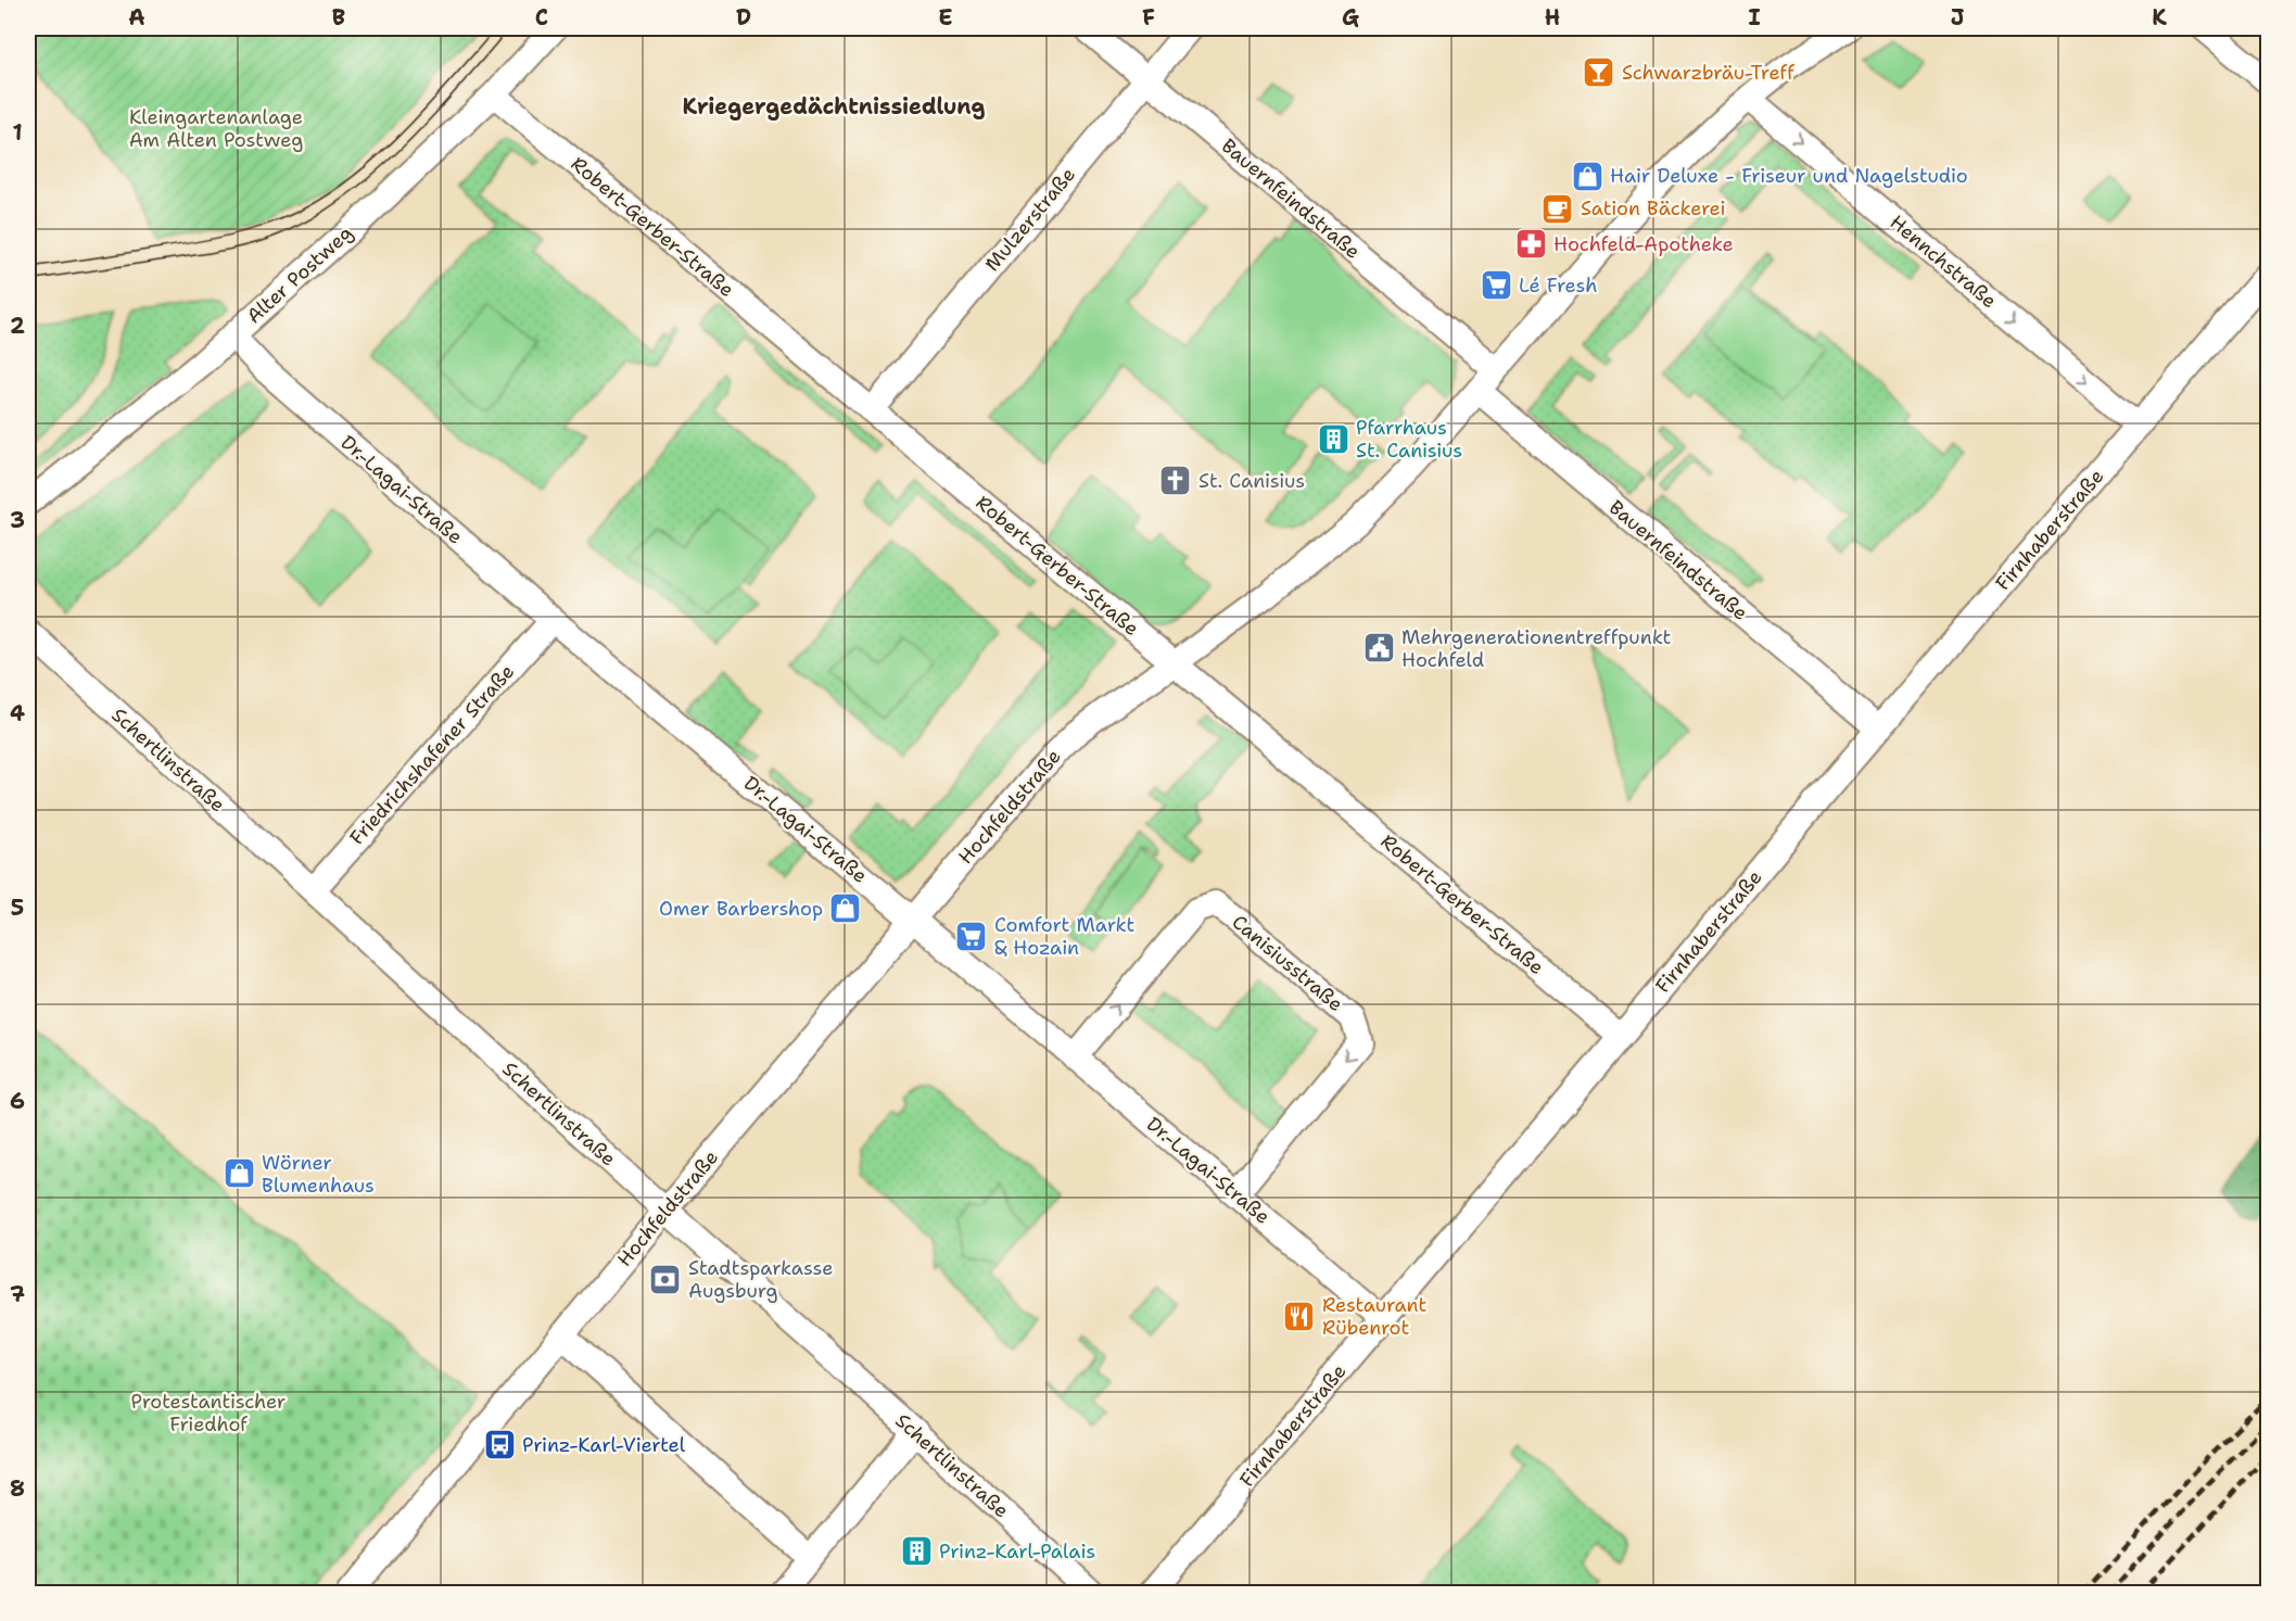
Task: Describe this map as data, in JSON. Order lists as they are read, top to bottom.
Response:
{
  "streets": {
    "street": [
      "Bauernfeindstraße",
      "Mulzerstraße",
      "Robert-Gerber-Straße",
      "Hennchstraße",
      "Alter Postweg",
      "Dr.-Lagai-Straße",
      "Firnhaberstraße",
      "Friedrichshafener Straße",
      "Schertlinstraße",
      "Hochfeldstraße",
      "Canisiusstraße"
    ]
  },
  "crossings": [
    ["Bauernfeindstraße", "Mulzerstraße"],
    ["Bauernfeindstraße", "Firnhaberstraße"],
    ["Bauernfeindstraße", "Hochfeldstraße"],
    ["Mulzerstraße", "Robert-Gerber-Straße"],
    ["Robert-Gerber-Straße", "Alter Postweg"],
    ["Robert-Gerber-Straße", "Firnhaberstraße"],
    ["Robert-Gerber-Straße", "Hochfeldstraße"],
    ["Hennchstraße", "Firnhaberstraße"],
    ["Hennchstraße", "Hochfeldstraße"],
    ["Alter Postweg", "Dr.-Lagai-Straße"],
    ["Dr.-Lagai-Straße", "Firnhaberstraße"],
    ["Dr.-Lagai-Straße", "Friedrichshafener Straße"],
    ["Dr.-Lagai-Straße", "Hochfeldstraße"],
    ["Dr.-Lagai-Straße", "Canisiusstraße"],
    ["Friedrichshafener Straße", "Schertlinstraße"],
    ["Schertlinstraße", "Hochfeldstraße"]
  ],
  "one_way": ["Hennchstraße"],
  "districts": ["Kriegergedächtnissiedlung"],
  "parks": ["Kleingartenanlage Am Alten Postweg", "Protestantischer Friedhof"],
  "places": {
    "bar": ["Schwarzbräu-Treff"],
    "shop": ["Hair Deluxe - Friseur und Nagelstudio", "Omer Barbershop", "Wörner Blumenhaus"],
    "cafe": ["Sation Bäckerei"],
    "pharmacy": ["Hochfeld-Apotheke"],
    "supermarket": ["Lé Fresh", "Comfort Markt & Hozain"],
    "building": ["Pfarrhaus St. Canisius", "Prinz-Karl-Palais"],
    "church": ["St. Canisius"],
    "public building": ["Mehrgenerationentreffpunkt Hochfeld"],
    "bank": ["Stadtsparkasse Augsburg"],
    "restaurant": ["Restaurant Rübenrot"],
    "bus stop": ["Prinz-Karl-Viertel"]
  },
  "grid": {
    "columns": [
      "A",
      "B",
      "C",
      "D",
      "E",
      "F",
      "G",
      "H",
      "I",
      "J",
      "K"
    ],
    "rows": [
      "1",
      "2",
      "3",
      "4",
      "5",
      "6",
      "7",
      "8"
    ]
  }
}
